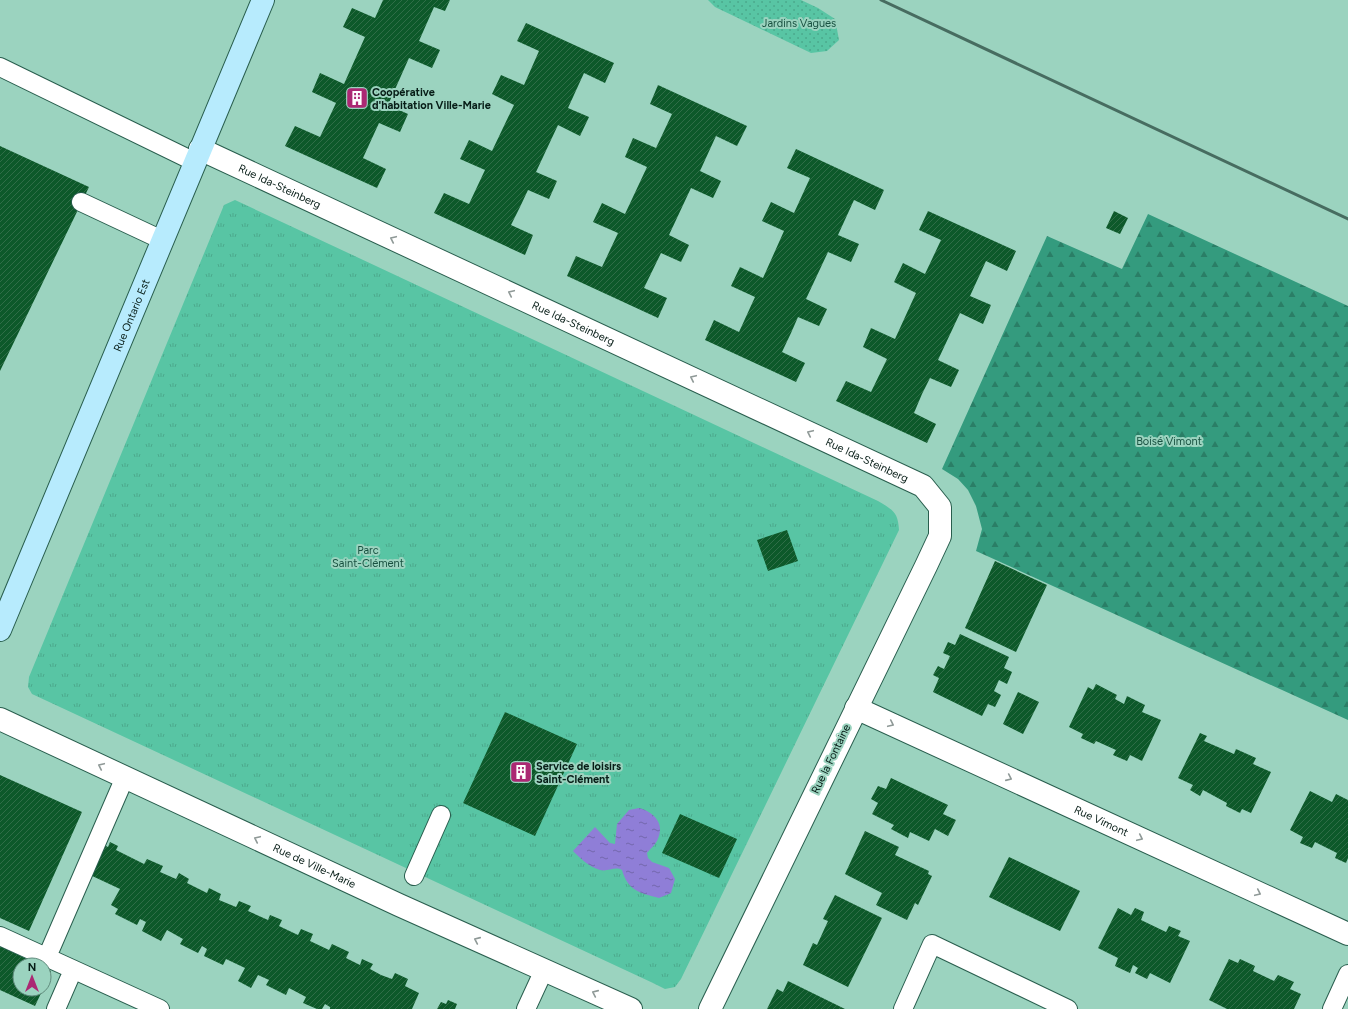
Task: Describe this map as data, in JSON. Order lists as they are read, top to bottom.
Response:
{
  "streets": {
    "main road": ["Rue Ontario Est"],
    "street": [
      "Rue Ida-Steinberg",
      "Rue la Fontaine",
      "Rue Vimont",
      "Rue de Ville-Marie"
    ]
  },
  "crossings": [
    ["Rue Ida-Steinberg", "Rue Ontario Est"],
    ["Rue Ida-Steinberg", "Rue la Fontaine"],
    ["Rue la Fontaine", "Rue Vimont"]
  ],
  "one_way": ["Rue Ida-Steinberg", "Rue Vimont", "Rue de Ville-Marie"],
  "parks": ["Jardins Vagues", "Boisé Vimont", "Parc Saint-Clément"],
  "places": {
    "building": ["Coopérative d'habitation Ville-Marie", "Service de loisirs Saint-Clément"]
  },
  "north": "top"
}
